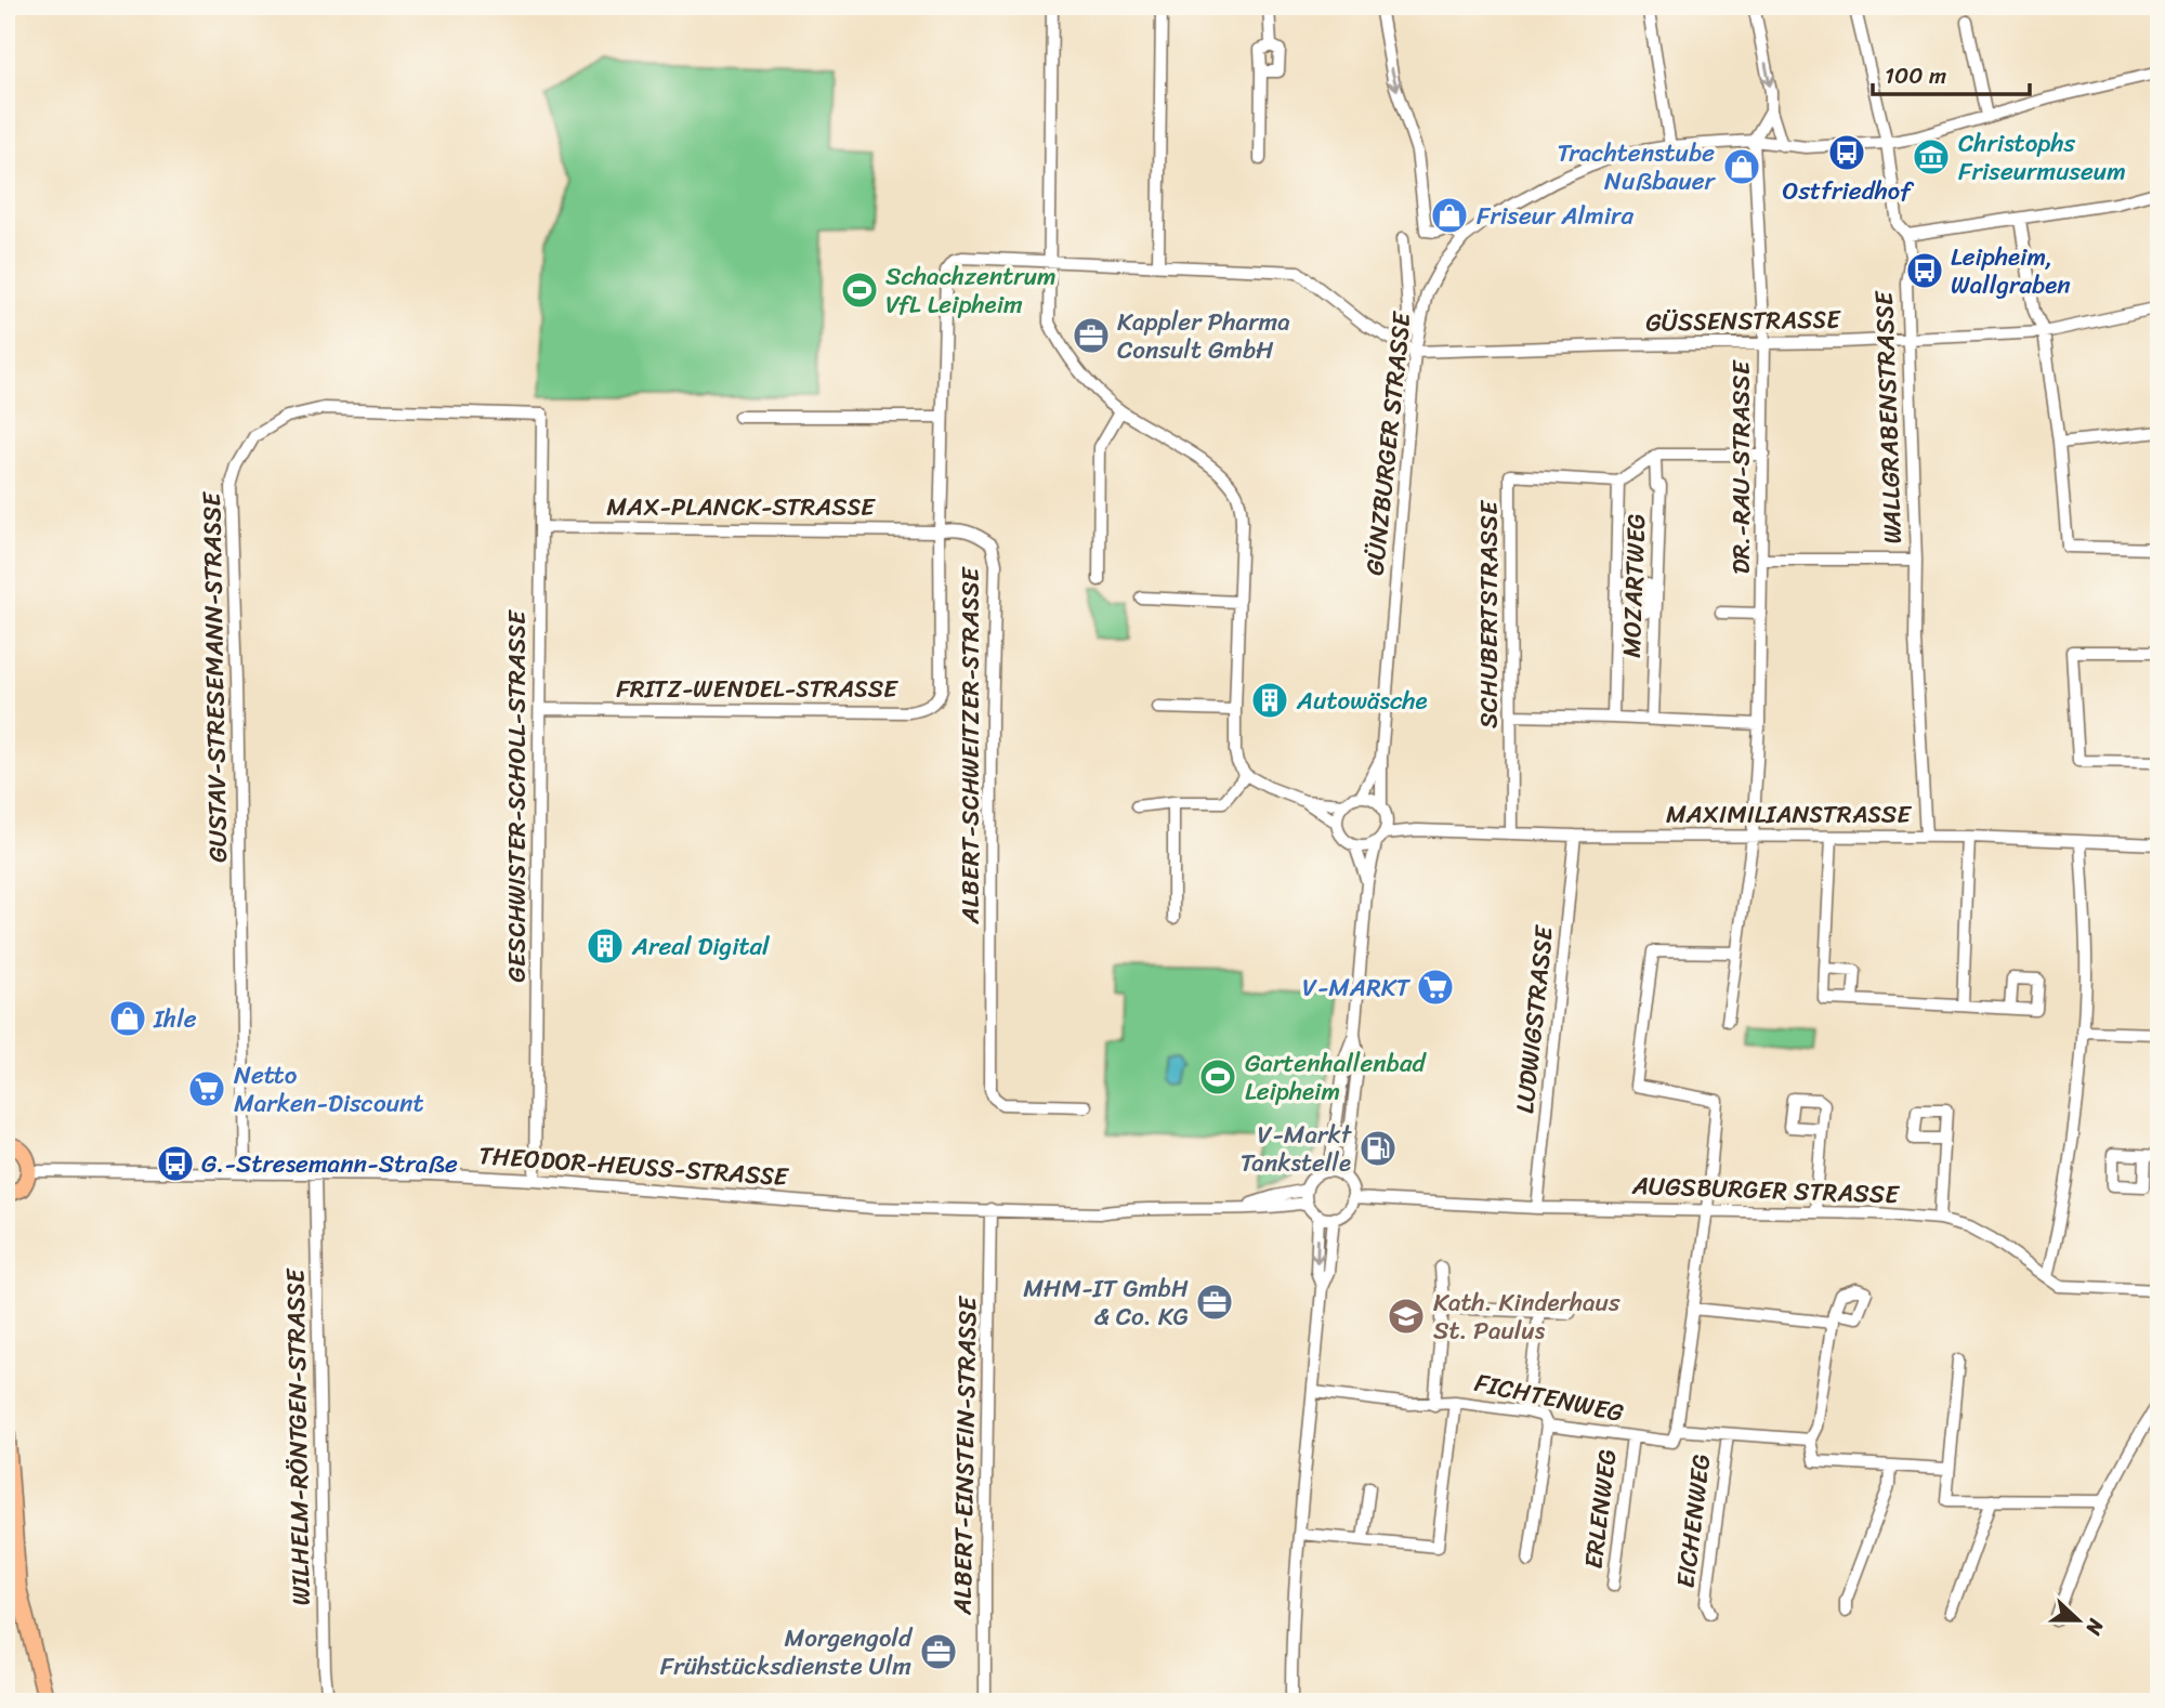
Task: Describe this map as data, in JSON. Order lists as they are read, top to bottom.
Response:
{
  "streets": {
    "street": [
      "GÜSSENSTRASSE",
      "WALLGRABENSTRASSE",
      "GÜNZBURGER STRASSE",
      "DR.-RAU-STRASSE",
      "MAX-PLANCK-STRASSE",
      "MOZARTWEG",
      "SCHUBERTSTRASSE",
      "GUSTAV-STRESEMANN-STRASSE",
      "FRITZ-WENDEL-STRASSE",
      "ALBERT-SCHWEITZER-STRASSE",
      "GESCHWISTER-SCHOLL-STRASSE",
      "MAXIMILIANSTRASSE",
      "LUDWIGSTRASSE",
      "THEODOR-HEUSS-STRASSE",
      "AUGSBURGER STRASSE",
      "FICHTENWEG",
      "WILHELM-RÖNTGEN-STRASSE",
      "ALBERT-EINSTEIN-STRASSE",
      "ERLENWEG",
      "EICHENWEG"
    ]
  },
  "crossings": [
    ["GÜSSENSTRASSE", "WALLGRABENSTRASSE"],
    ["GÜSSENSTRASSE", "GÜNZBURGER STRASSE"],
    ["GÜSSENSTRASSE", "DR.-RAU-STRASSE"],
    ["WALLGRABENSTRASSE", "GÜNZBURGER STRASSE"],
    ["WALLGRABENSTRASSE", "MAXIMILIANSTRASSE"],
    ["GÜNZBURGER STRASSE", "DR.-RAU-STRASSE"],
    ["GÜNZBURGER STRASSE", "MAXIMILIANSTRASSE"],
    ["DR.-RAU-STRASSE", "MAXIMILIANSTRASSE"],
    ["MAX-PLANCK-STRASSE", "FRITZ-WENDEL-STRASSE"],
    ["MAX-PLANCK-STRASSE", "ALBERT-SCHWEITZER-STRASSE"],
    ["MAX-PLANCK-STRASSE", "GESCHWISTER-SCHOLL-STRASSE"],
    ["SCHUBERTSTRASSE", "MAXIMILIANSTRASSE"],
    ["GUSTAV-STRESEMANN-STRASSE", "GESCHWISTER-SCHOLL-STRASSE"],
    ["GUSTAV-STRESEMANN-STRASSE", "THEODOR-HEUSS-STRASSE"],
    ["FRITZ-WENDEL-STRASSE", "ALBERT-SCHWEITZER-STRASSE"],
    ["FRITZ-WENDEL-STRASSE", "GESCHWISTER-SCHOLL-STRASSE"],
    ["GESCHWISTER-SCHOLL-STRASSE", "THEODOR-HEUSS-STRASSE"],
    ["MAXIMILIANSTRASSE", "LUDWIGSTRASSE"],
    ["LUDWIGSTRASSE", "AUGSBURGER STRASSE"],
    ["THEODOR-HEUSS-STRASSE", "AUGSBURGER STRASSE"],
    ["THEODOR-HEUSS-STRASSE", "WILHELM-RÖNTGEN-STRASSE"],
    ["THEODOR-HEUSS-STRASSE", "ALBERT-EINSTEIN-STRASSE"],
    ["FICHTENWEG", "ERLENWEG"]
  ],
  "places": {
    "bus stop": ["Ostfriedhof", "Leipheim, Wallgraben", "G.-Stresemann-Straße"],
    "museum": ["Christophs Friseurmuseum"],
    "shop": ["Trachtenstube Nußbauer", "Friseur Almira", "Ihle"],
    "sports": ["Schachzentrum VfL Leipheim", "Gartenhallenbad Leipheim"],
    "office": ["Kappler Pharma Consult GmbH", "MHM-IT GmbH & Co. KG", "Morgengold Frühstücksdienste Ulm"],
    "building": ["Autowäsche", "Areal Digital"],
    "supermarket": ["V-MARKT", "Netto Marken-Discount"],
    "fuel station": ["V-Markt Tankstelle"],
    "school or university": ["Kath. Kinderhaus St. Paulus"]
  },
  "scale_bar": "100 m",
  "north": "right"
}
